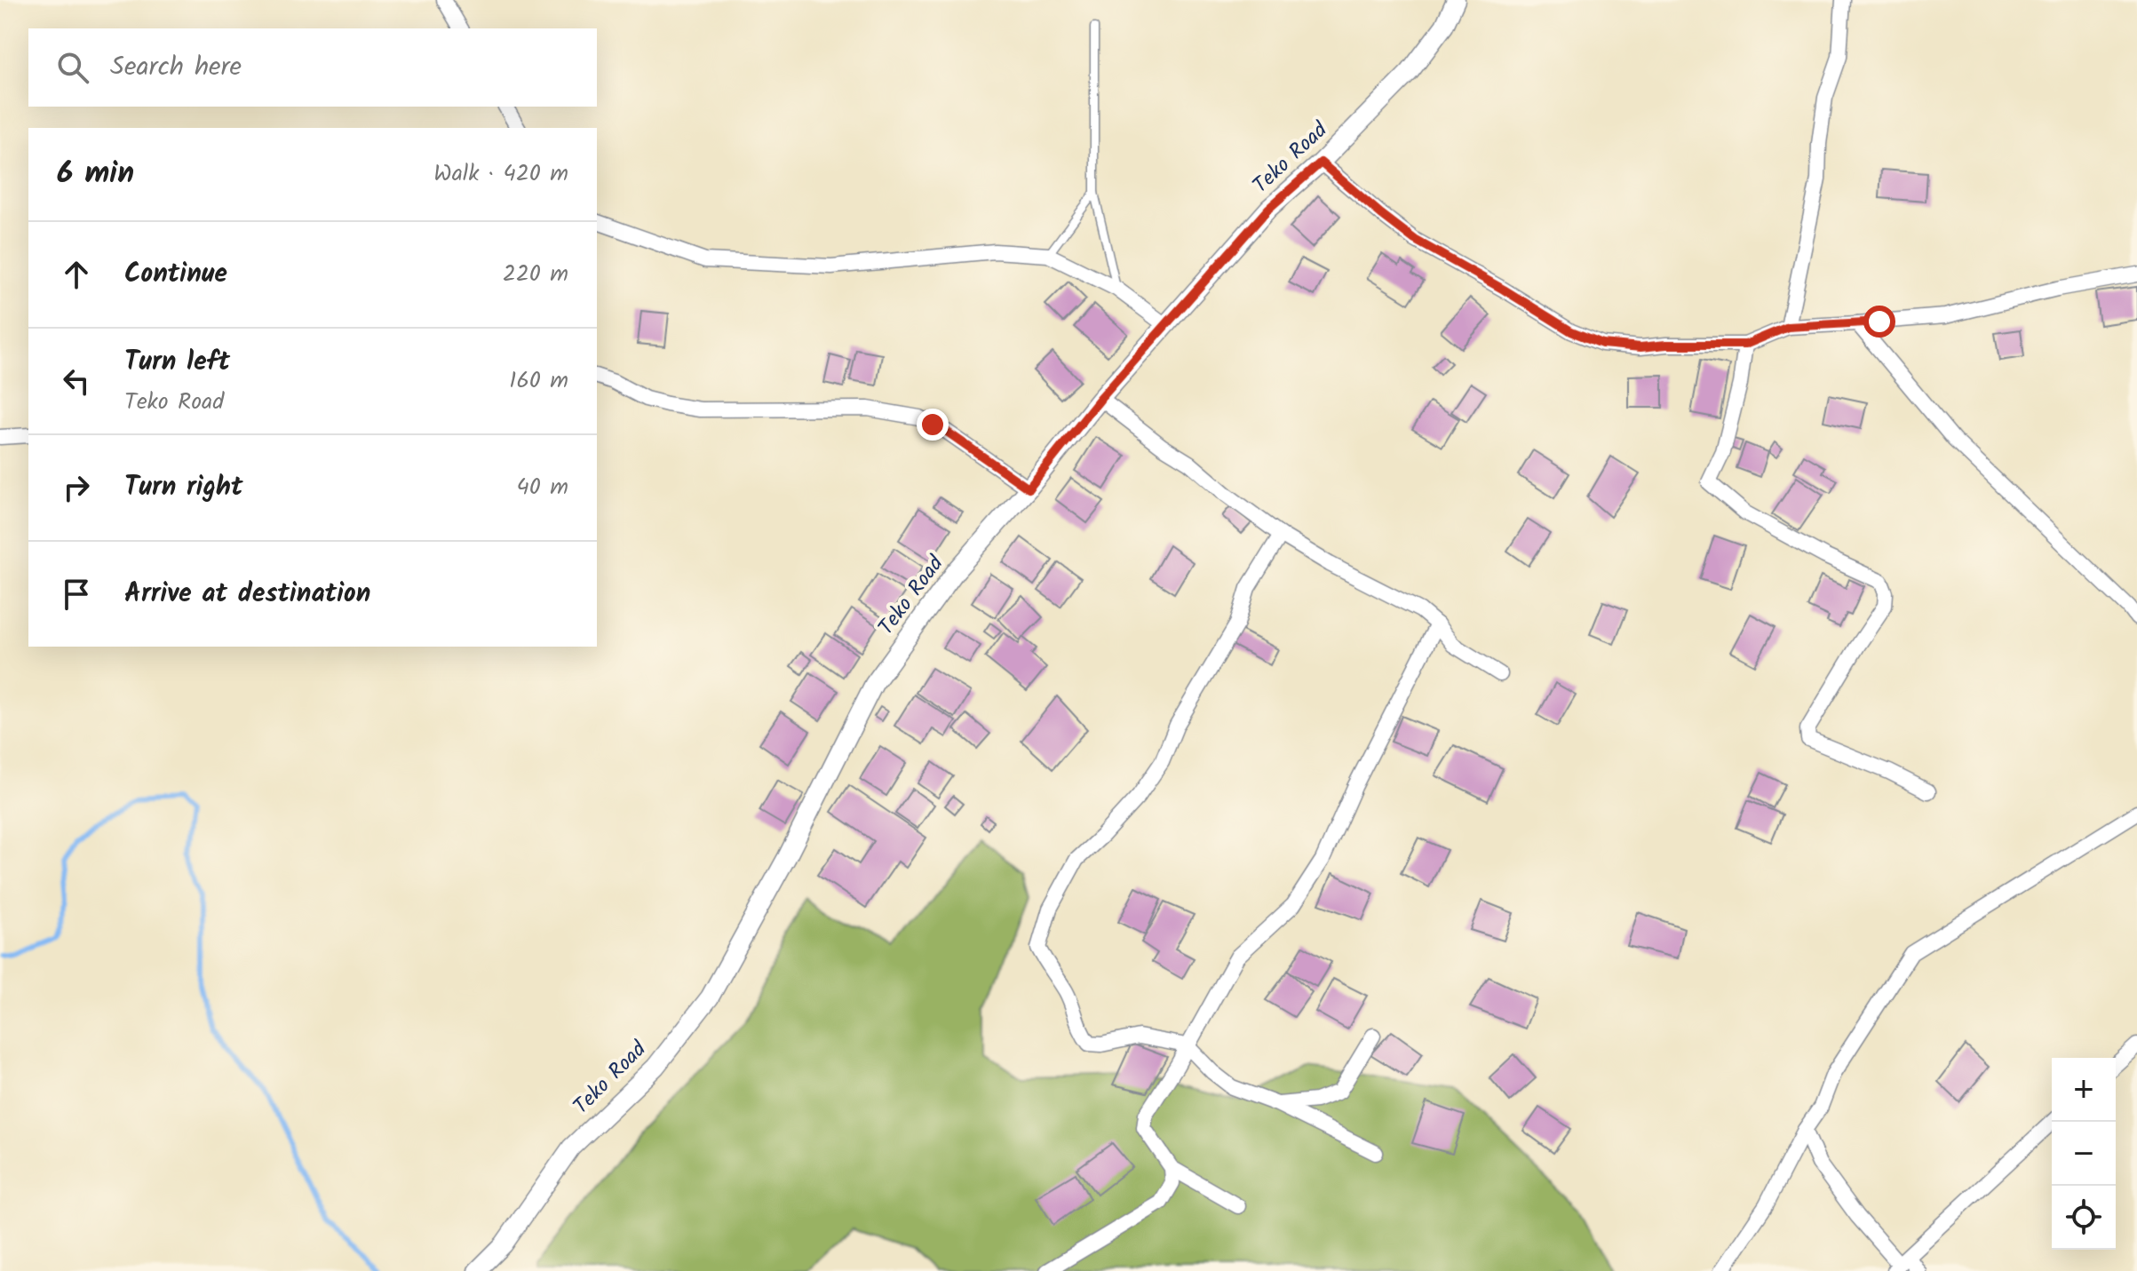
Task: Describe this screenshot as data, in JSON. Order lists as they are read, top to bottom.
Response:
{
  "streets": {
    "street": ["Teko Road"]
  },
  "page": {
    "search": "Search here",
    "heading": ["6 min", "Walk · 420 m"],
    "list": [
      ["Continue", "220 m"],
      ["Turn left", "Teko Road", "160 m"],
      ["Turn right", "40 m"],
      "Arrive at destination"
    ],
    "map_buttons": ["+", "−"]
  }
}
